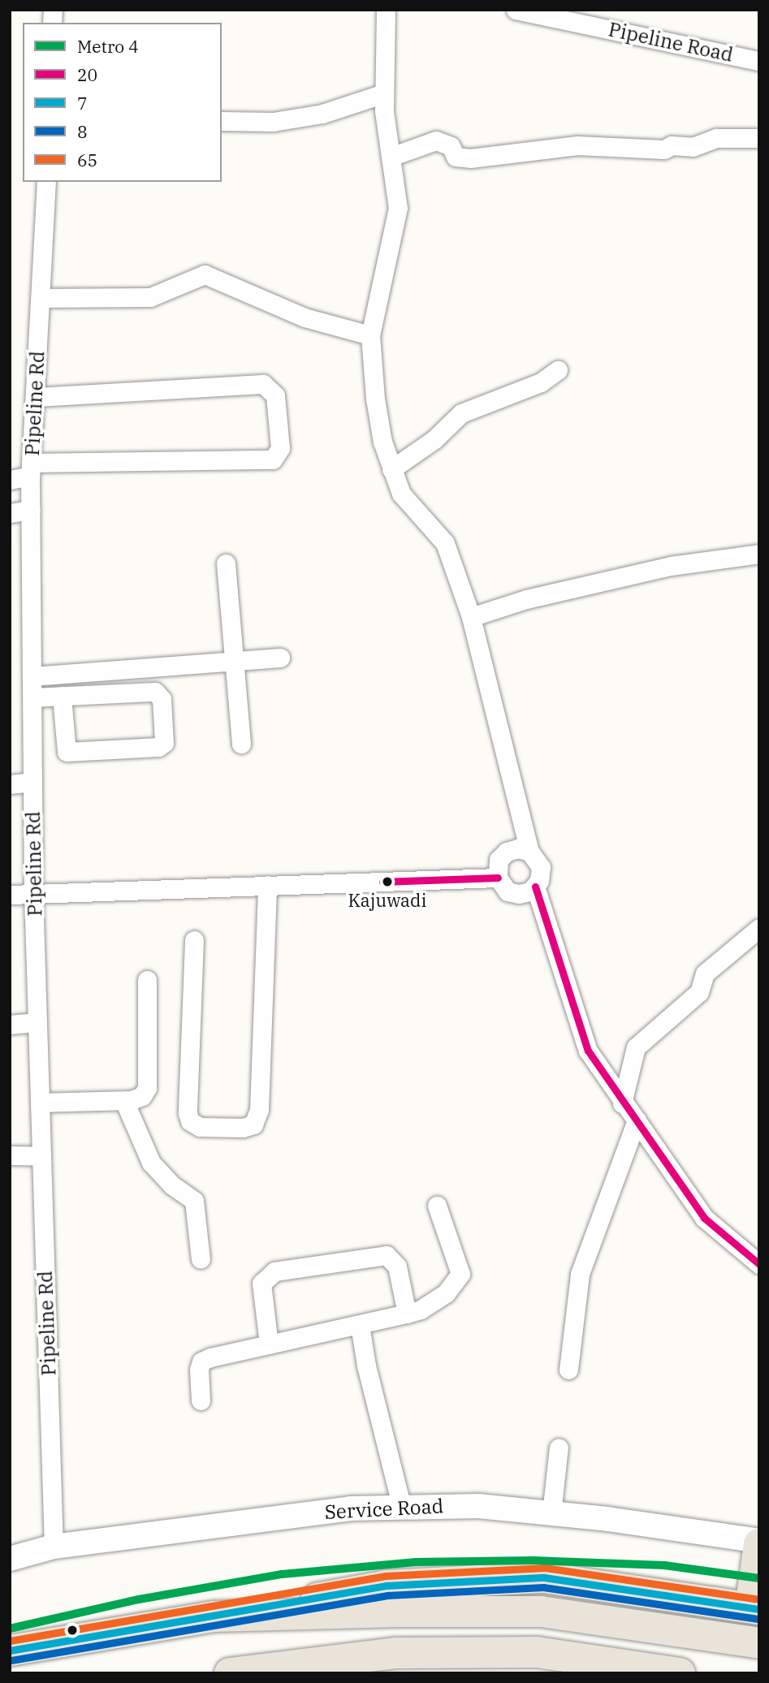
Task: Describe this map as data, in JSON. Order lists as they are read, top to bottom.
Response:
{
  "streets": {
    "street": ["Pipeline Road", "Pipeline Rd", "Service Road"]
  },
  "crossings": [
    ["Pipeline Rd", "Service Road"]
  ],
  "places": ["Kajuwadi"],
  "lines": [
    "transit line 20",
    "metro line 4",
    "transit line 65",
    "transit line 7",
    "transit line 8"
  ],
  "legend": [
    "Metro 4",
    "20",
    "7",
    "8",
    "65"
  ]
}
